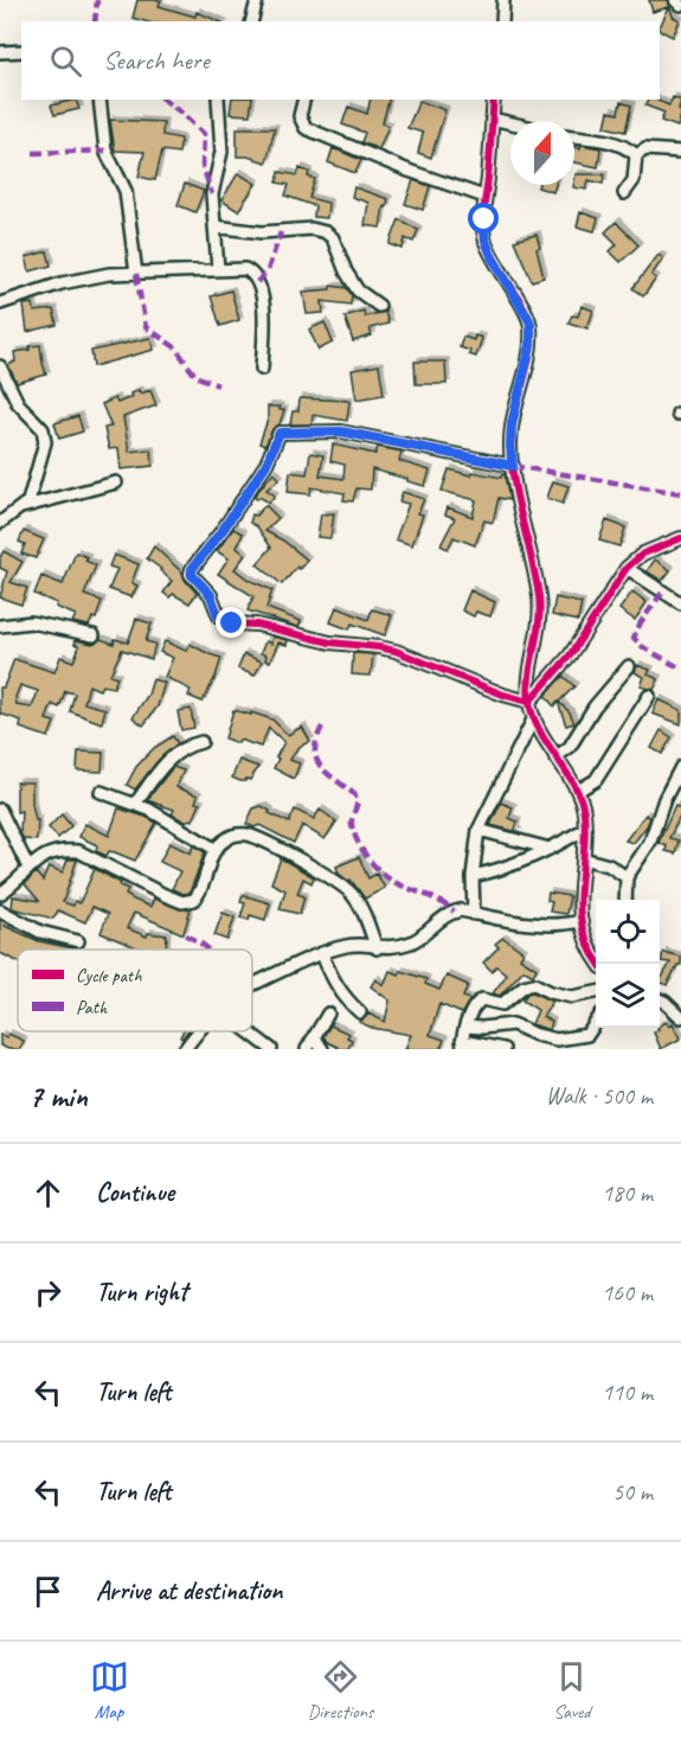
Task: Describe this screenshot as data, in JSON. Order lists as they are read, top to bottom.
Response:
{
  "legend": ["Cycle path", "Path"],
  "north": "top",
  "page": {
    "search": "Search here",
    "heading": ["7 min", "Walk · 500 m"],
    "list": [
      ["Continue", "180 m"],
      ["Turn right", "160 m"],
      ["Turn left", "110 m"],
      ["Turn left", "50 m"],
      "Arrive at destination"
    ],
    "nav": ["Map", "Directions", "Saved"]
  }
}
